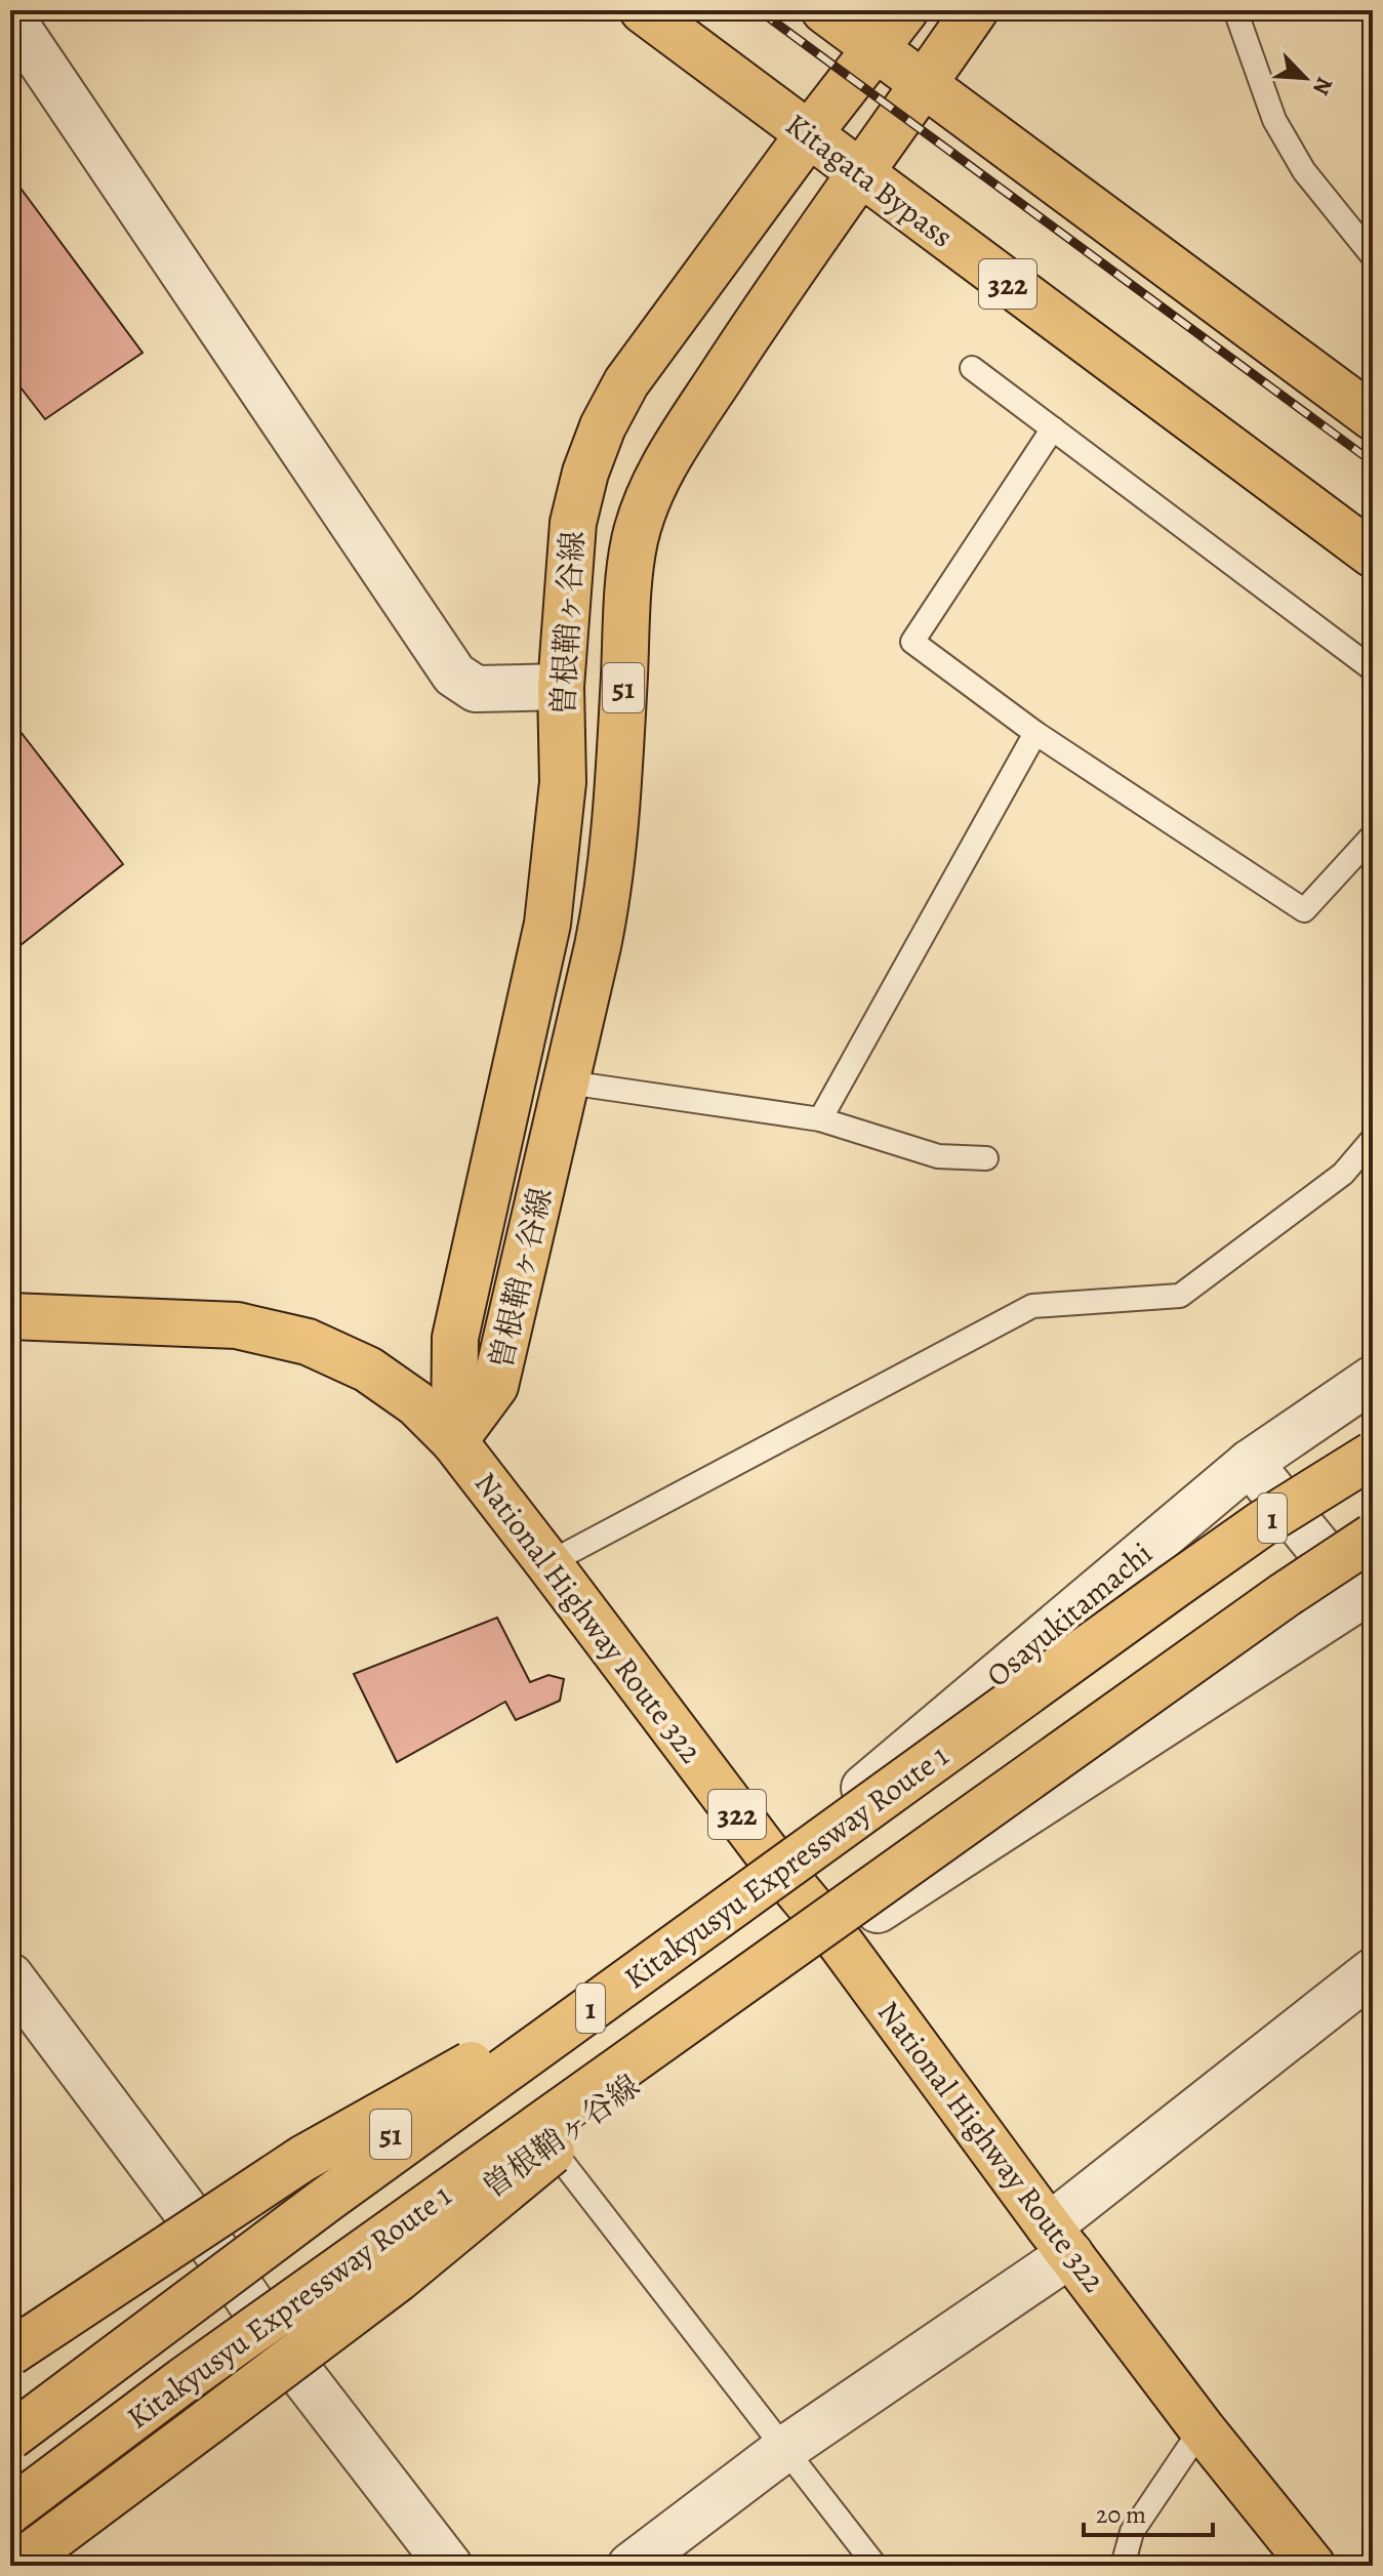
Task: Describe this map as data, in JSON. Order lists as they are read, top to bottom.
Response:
{
  "streets": {
    "main road": [
      "Kitagata Bypass",
      "322",
      "曽根鞘ヶ谷線",
      "51",
      "1",
      "National Highway Route 322",
      "Kitakyusyu Expressway Route 1"
    ],
    "street": ["Osayukitamachi"]
  },
  "crossings": [
    ["Kitagata Bypass", "曽根鞘ヶ谷線"],
    ["曽根鞘ヶ谷線", "National Highway Route 322"],
    ["曽根鞘ヶ谷線", "Kitakyusyu Expressway Route 1"],
    ["51", "Osayukitamachi"],
    ["51", "National Highway Route 322"],
    ["Osayukitamachi", "National Highway Route 322"],
    ["National Highway Route 322", "Kitakyusyu Expressway Route 1"]
  ],
  "scale_bar": "20 m",
  "north": "bottom right"
}
